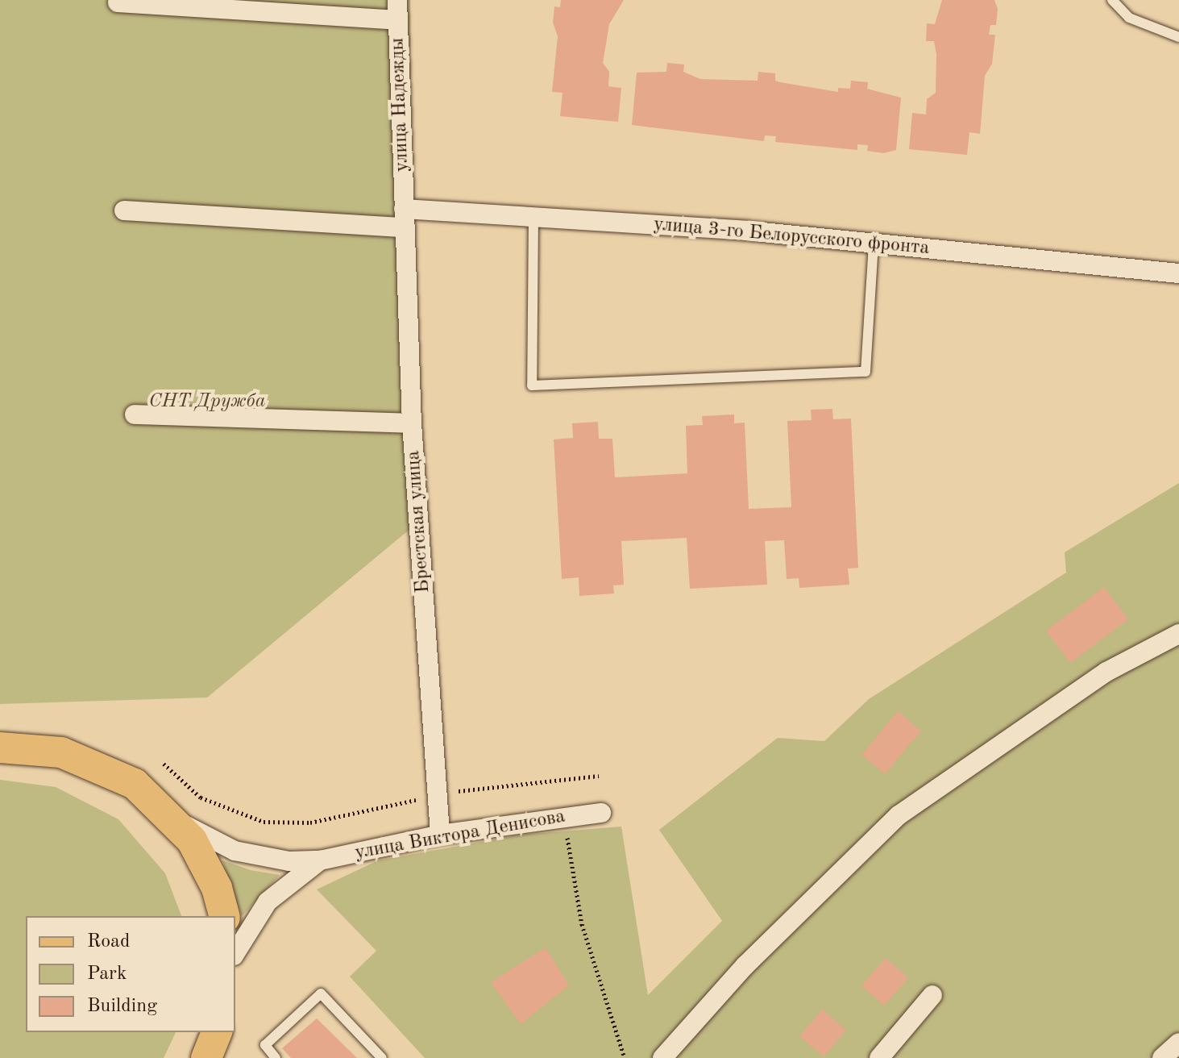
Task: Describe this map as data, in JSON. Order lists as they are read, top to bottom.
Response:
{
  "streets": {
    "street": [
      "улица Надежды",
      "улица 3-го Белорусского фронта",
      "Брестская улица",
      "улица Виктора Денисова"
    ]
  },
  "crossings": [
    ["улица Надежды", "улица 3-го Белорусского фронта"],
    ["улица Надежды", "Брестская улица"],
    ["улица 3-го Белорусского фронта", "Брестская улица"],
    ["Брестская улица", "улица Виктора Денисова"]
  ],
  "parks": ["СНТ Дружба"],
  "legend": ["Road", "Park", "Building"]
}
